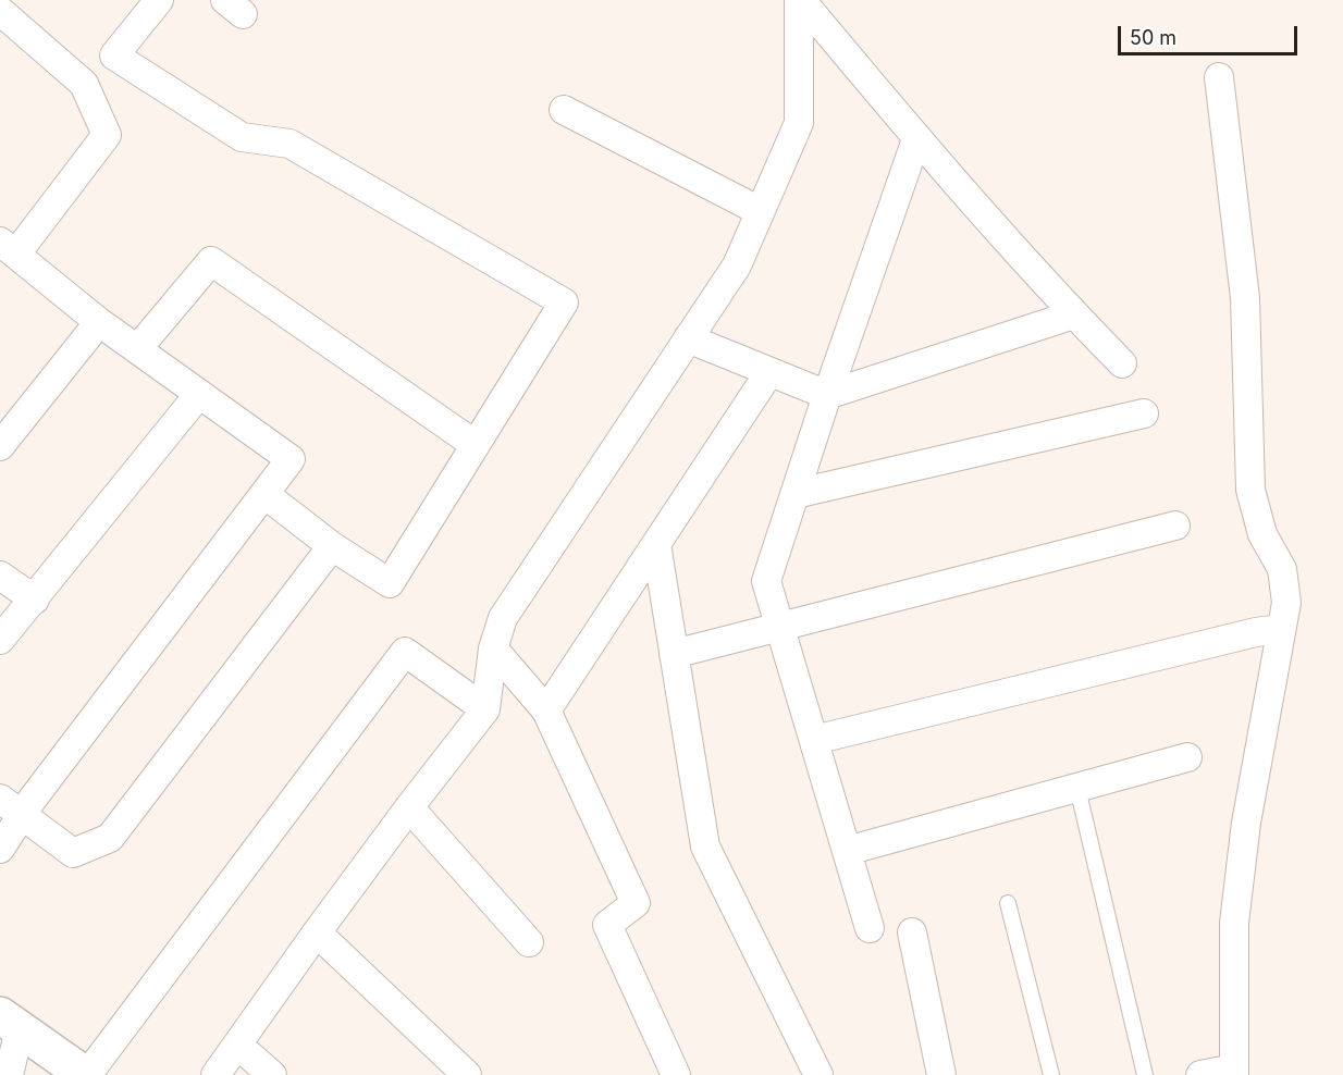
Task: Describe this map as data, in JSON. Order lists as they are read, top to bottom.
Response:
{
  "scale_bar": "50 m"
}
